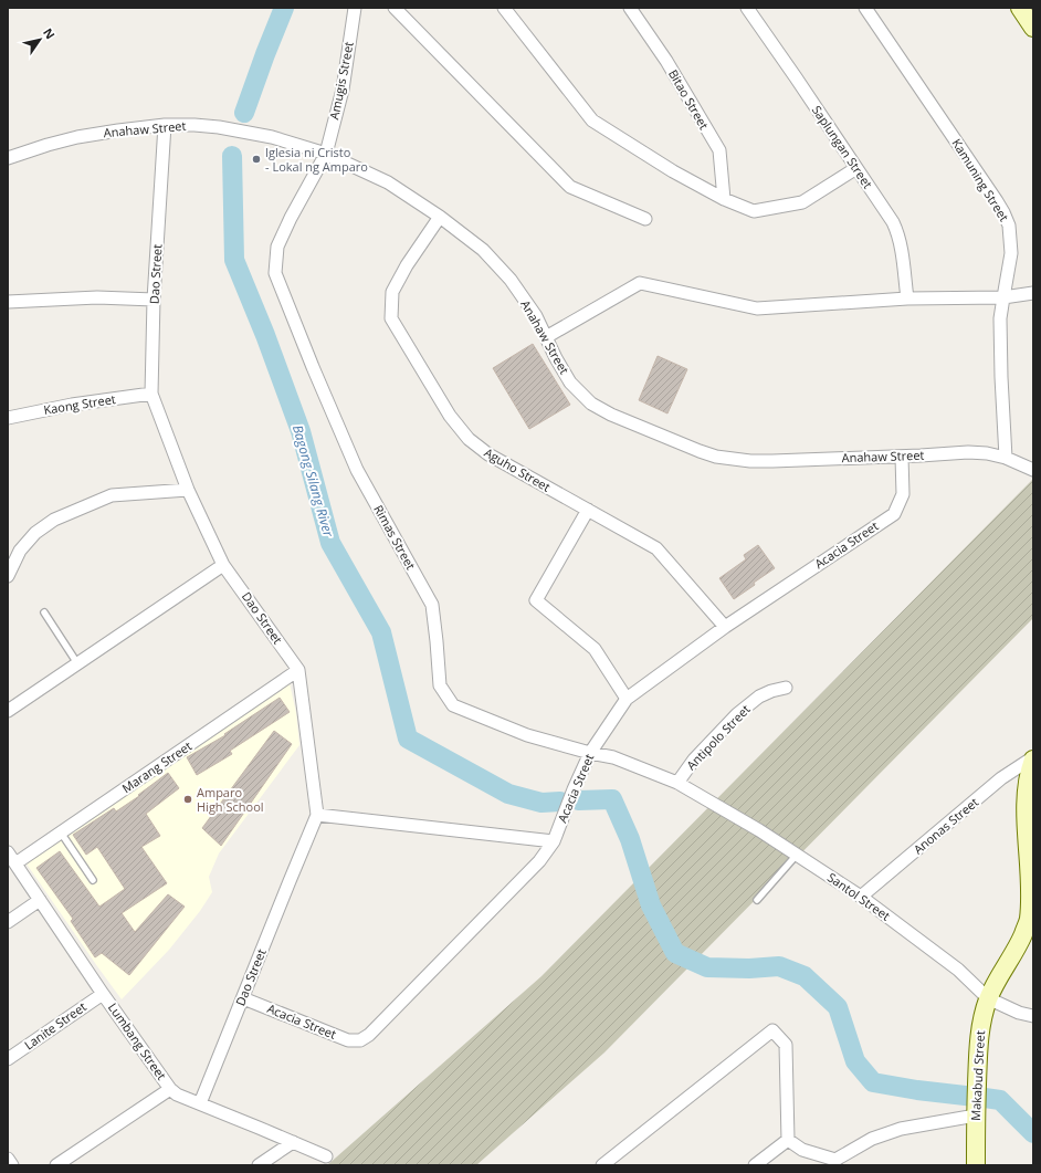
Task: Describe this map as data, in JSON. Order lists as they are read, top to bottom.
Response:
{
  "streets": {
    "street": [
      "Amugis Street",
      "Bitao Street",
      "Anahaw Street",
      "Saplungan Street",
      "Kamuning Street",
      "Dao Street",
      "Kaong Street",
      "Aguho Street",
      "Rimas Street",
      "Acacia Street",
      "Antipolo Street",
      "Marang Street",
      "Anonas Street",
      "Santol Street",
      "Lanite Street",
      "Lumbang Street",
      "Makabud Street"
    ]
  },
  "crossings": [
    ["Amugis Street", "Anahaw Street"],
    ["Amugis Street", "Rimas Street"],
    ["Anahaw Street", "Kamuning Street"],
    ["Anahaw Street", "Dao Street"],
    ["Anahaw Street", "Aguho Street"],
    ["Anahaw Street", "Rimas Street"],
    ["Anahaw Street", "Acacia Street"],
    ["Dao Street", "Kaong Street"],
    ["Dao Street", "Acacia Street"],
    ["Dao Street", "Marang Street"],
    ["Dao Street", "Lumbang Street"],
    ["Aguho Street", "Acacia Street"],
    ["Rimas Street", "Acacia Street"],
    ["Rimas Street", "Antipolo Street"],
    ["Rimas Street", "Santol Street"],
    ["Antipolo Street", "Santol Street"],
    ["Marang Street", "Lumbang Street"],
    ["Anonas Street", "Santol Street"],
    ["Anonas Street", "Makabud Street"],
    ["Santol Street", "Makabud Street"],
    ["Lanite Street", "Lumbang Street"]
  ],
  "water": ["Bagong Silang River"],
  "places": ["Iglesia ni Cristo - Lokal ng Amparo", "Amparo High School"],
  "north": "top right"
}
